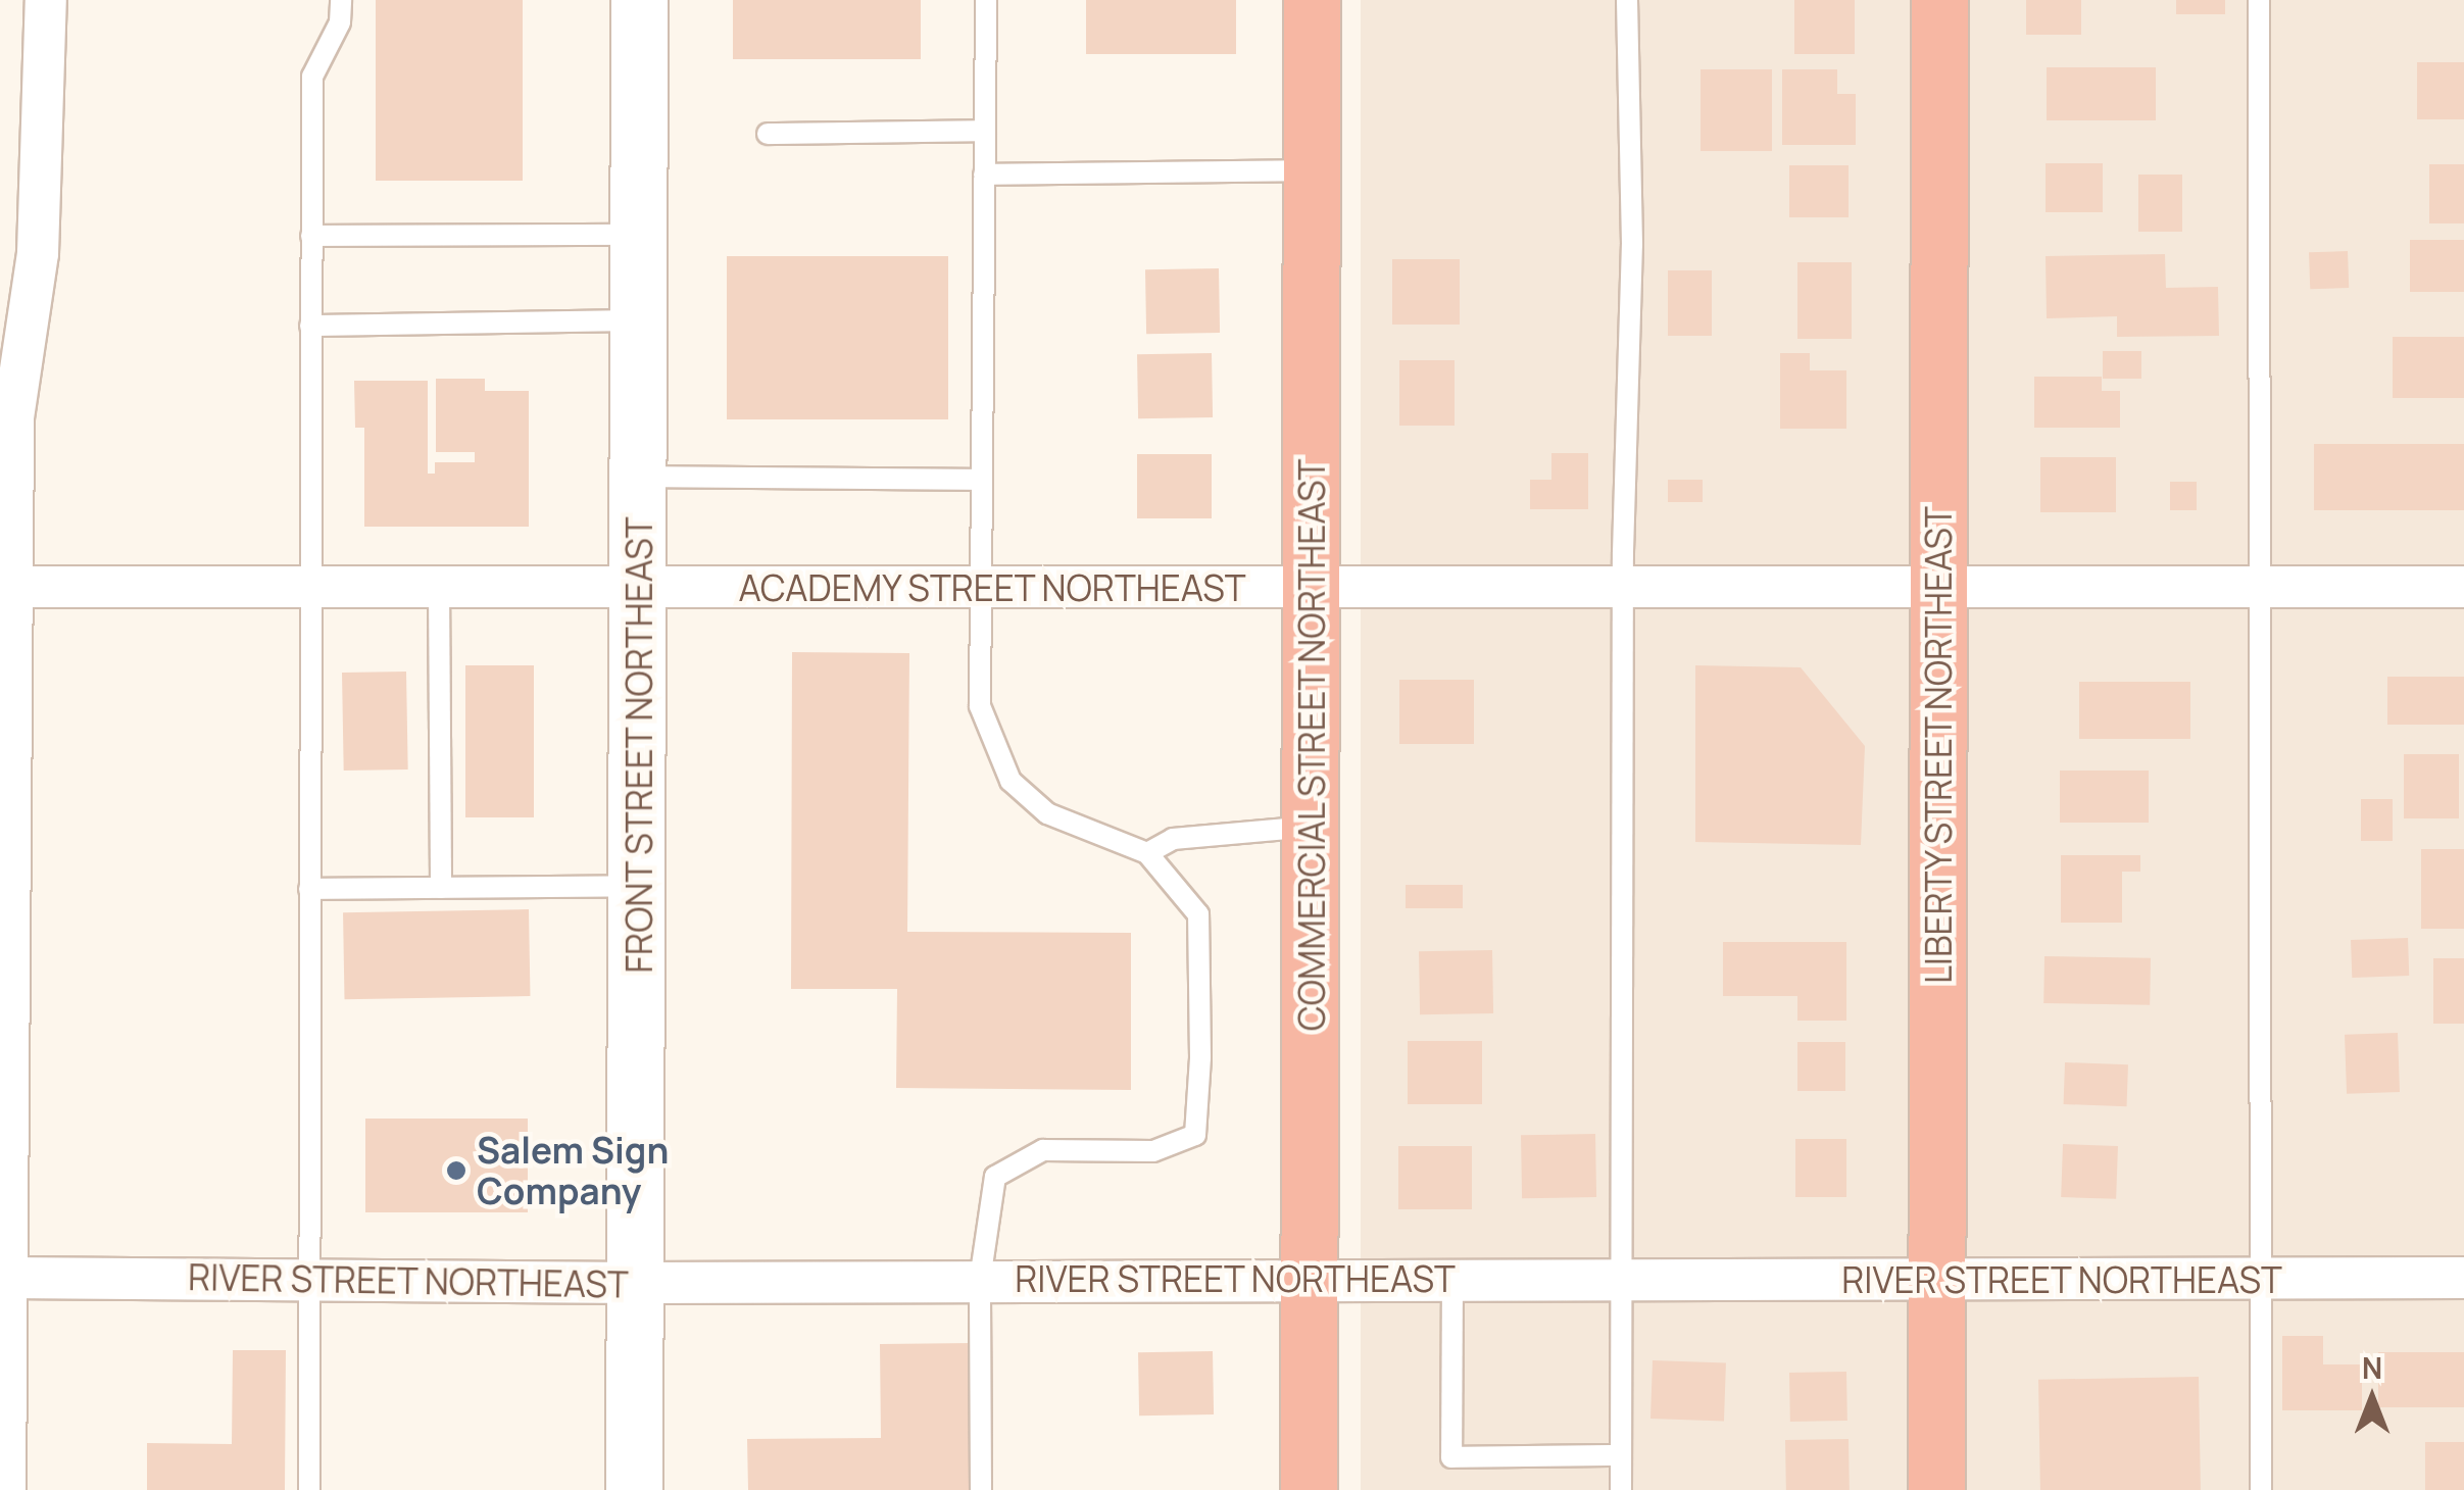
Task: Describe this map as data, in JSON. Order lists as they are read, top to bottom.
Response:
{
  "streets": {
    "highway": ["COMMERCIAL STREET NORTHEAST", "LIBERTY STREET NORTHEAST"],
    "street": ["ACADEMY STREET NORTHEAST", "FRONT STREET NORTHEAST", "RIVER STREET NORTHEAST"]
  },
  "crossings": [
    ["ACADEMY STREET NORTHEAST", "FRONT STREET NORTHEAST"],
    ["ACADEMY STREET NORTHEAST", "COMMERCIAL STREET NORTHEAST"],
    ["ACADEMY STREET NORTHEAST", "LIBERTY STREET NORTHEAST"],
    ["FRONT STREET NORTHEAST", "RIVER STREET NORTHEAST"],
    ["COMMERCIAL STREET NORTHEAST", "RIVER STREET NORTHEAST"],
    ["LIBERTY STREET NORTHEAST", "RIVER STREET NORTHEAST"]
  ],
  "places": ["Salem Sign Company"],
  "north": "top"
}
